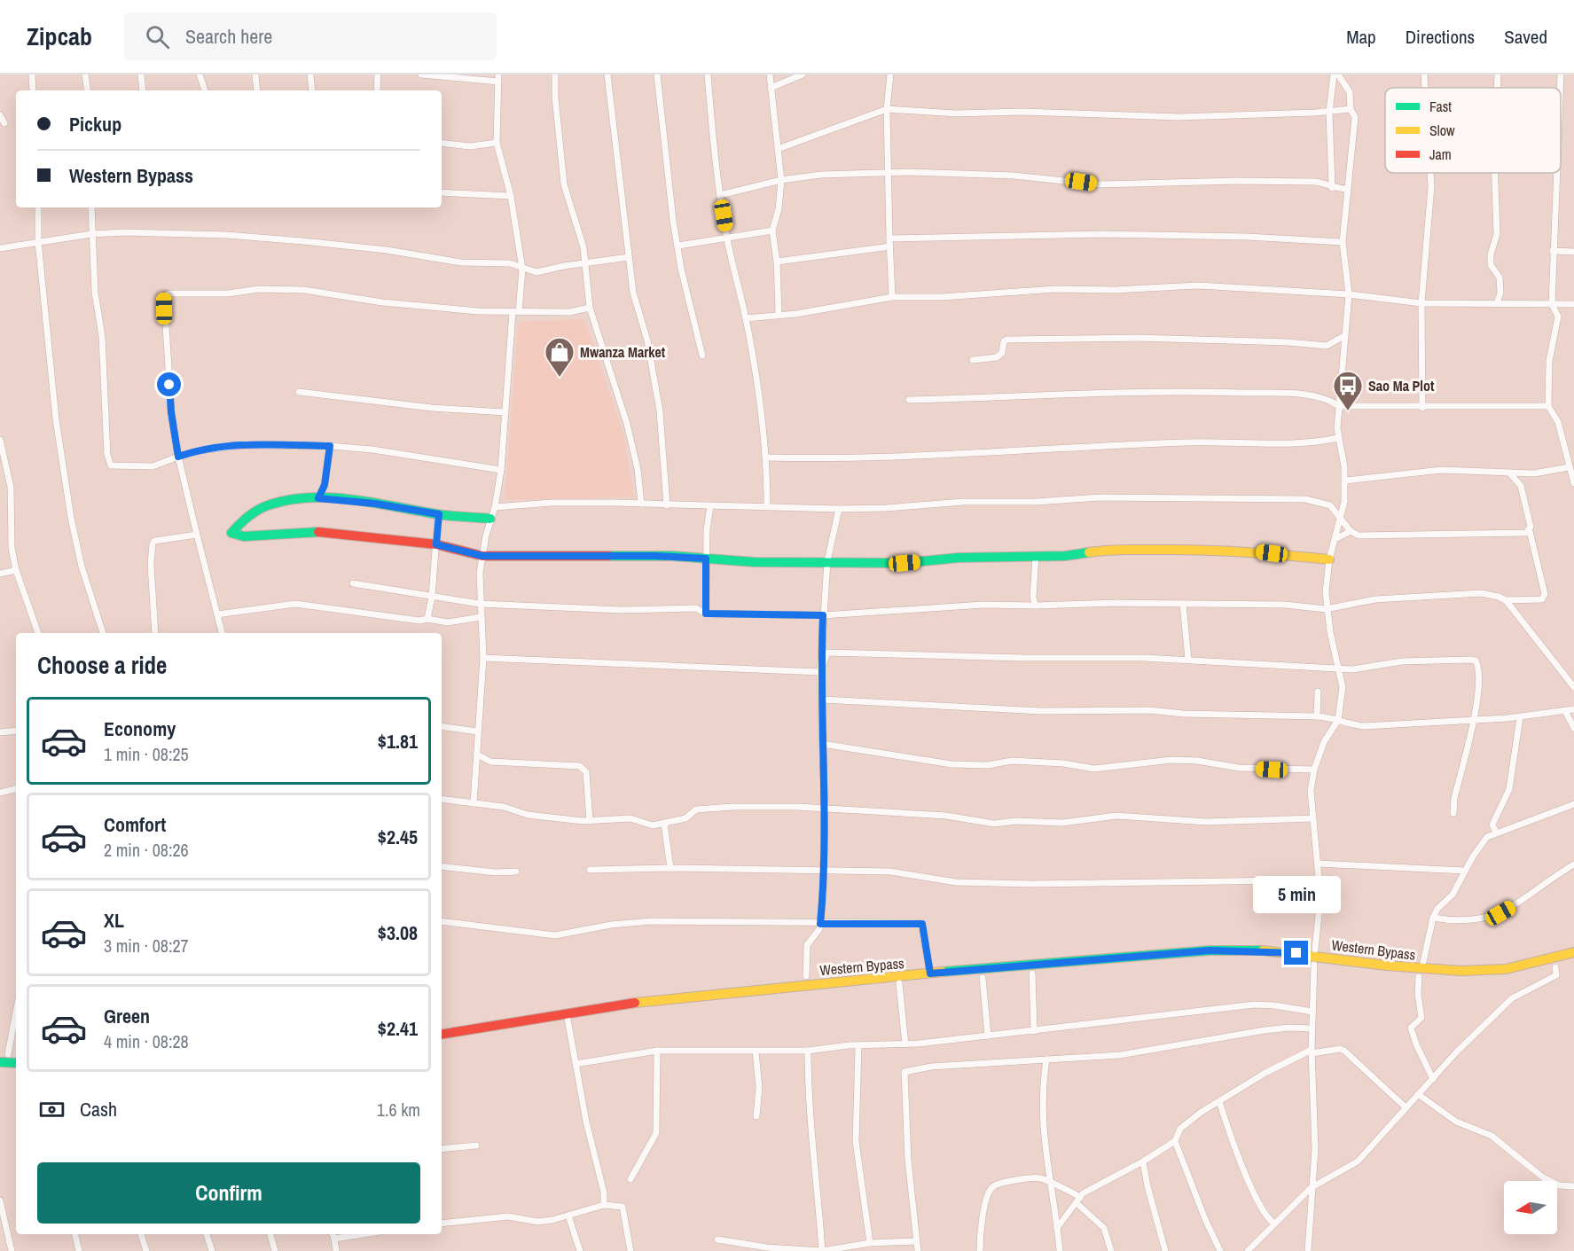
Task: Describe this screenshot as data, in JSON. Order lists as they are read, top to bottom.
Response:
{
  "streets": {
    "street": ["Western Bypass"]
  },
  "places": {
    "shop": ["Mwanza Market"],
    "bus stop": ["Sao Ma Plot"]
  },
  "legend": ["Fast", "Slow", "Jam"],
  "north": "left",
  "page": {
    "header": "Zipcab",
    "search": "Search here",
    "nav": ["Map", "Directions", "Saved"],
    "banner": ["Pickup", "Western Bypass"],
    "heading": "Choose a ride",
    "list": [
      {
        "name": "Economy",
        "note": "1 min · 08:25",
        "value": "$1.81"
      },
      {
        "name": "Comfort",
        "note": "2 min · 08:26",
        "value": "$2.45"
      },
      {
        "name": "XL",
        "note": "3 min · 08:27",
        "value": "$3.08"
      },
      {
        "name": "Green",
        "note": "4 min · 08:28",
        "value": "$2.41"
      }
    ],
    "bubble": "5 min",
    "pay": ["Cash", "1.6 km"],
    "buttons": "Confirm"
  }
}
